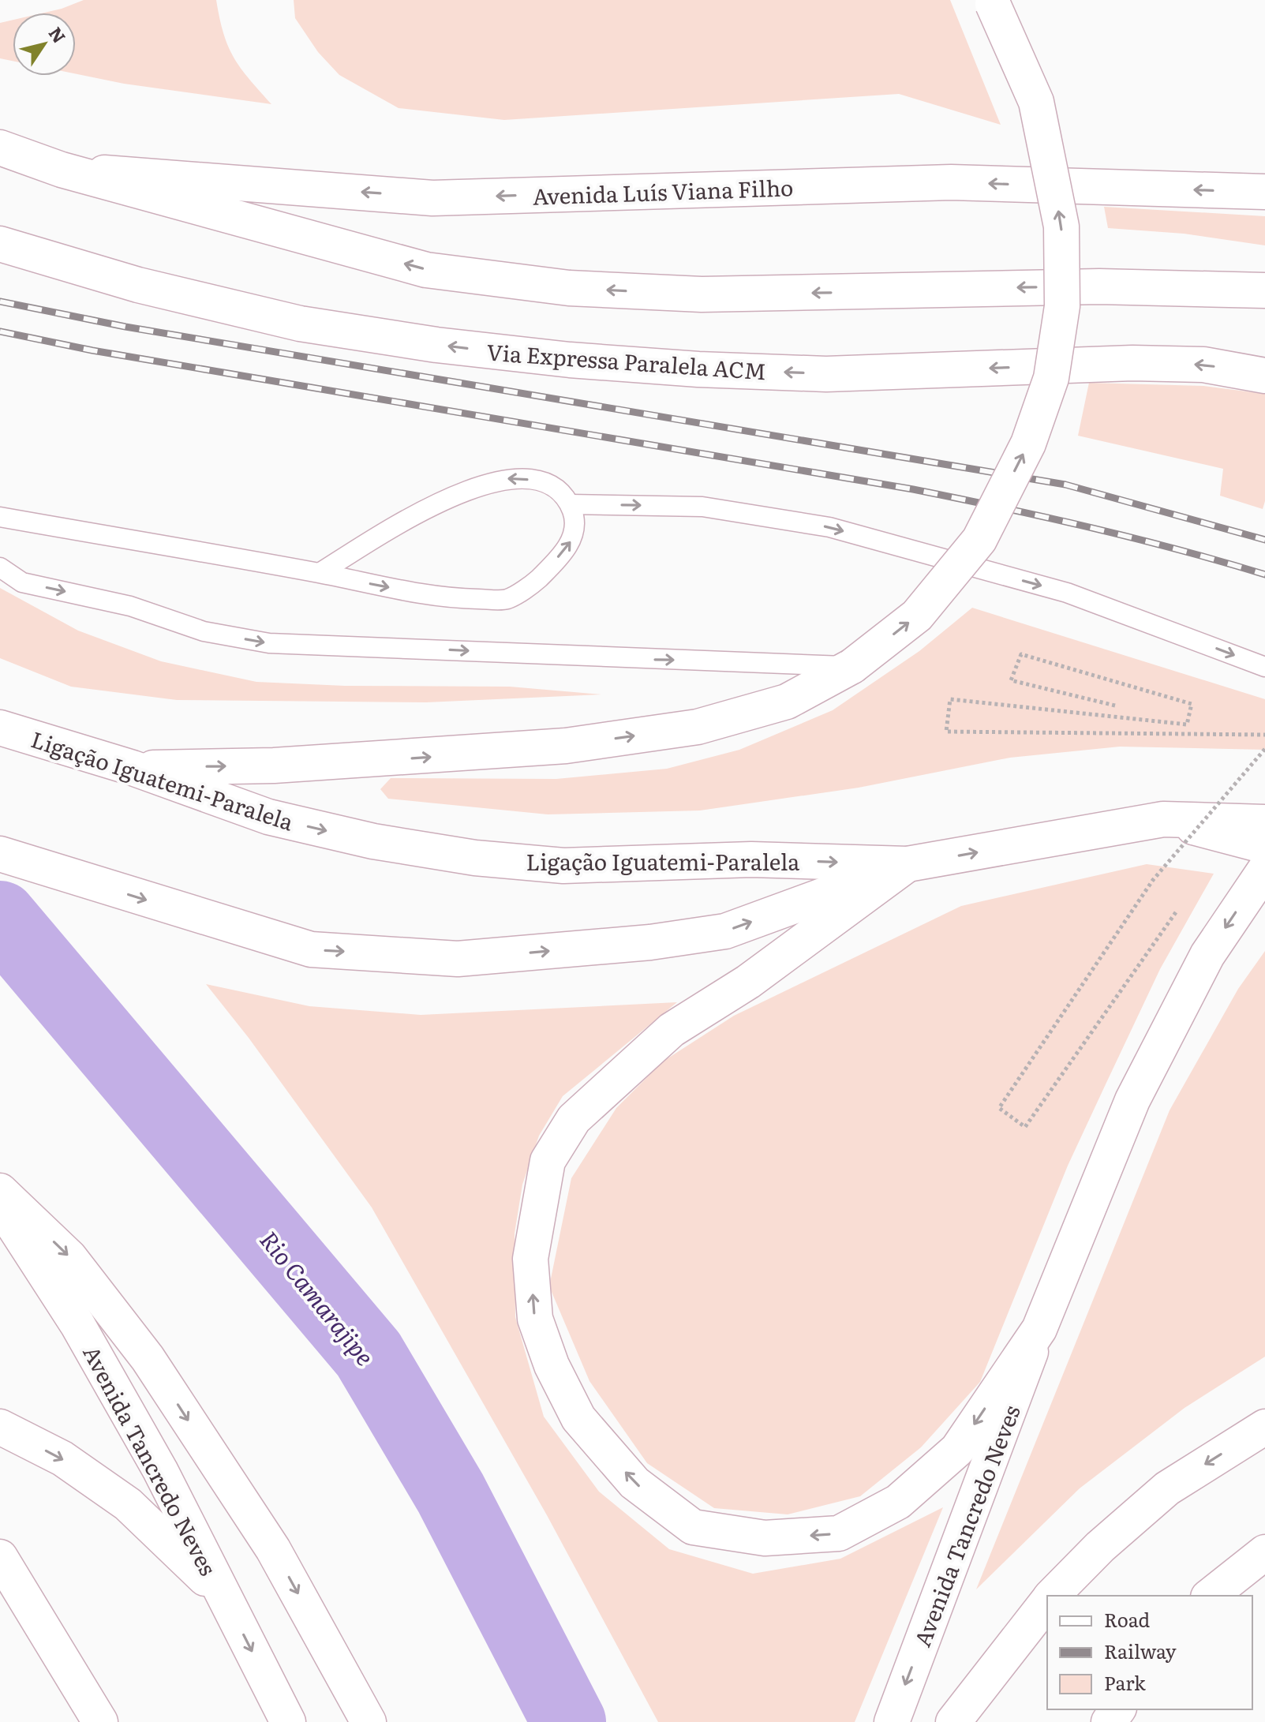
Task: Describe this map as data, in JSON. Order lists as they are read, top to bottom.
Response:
{
  "streets": {
    "main road": [
      "Avenida Luís Viana Filho",
      "Via Expressa Paralela ACM",
      "Ligação Iguatemi-Paralela",
      "Avenida Tancredo Neves"
    ]
  },
  "one_way": ["Avenida Tancredo Neves"],
  "water": ["Rio Camarajipe"],
  "legend": ["Road", "Railway", "Park"],
  "north": "top right"
}
